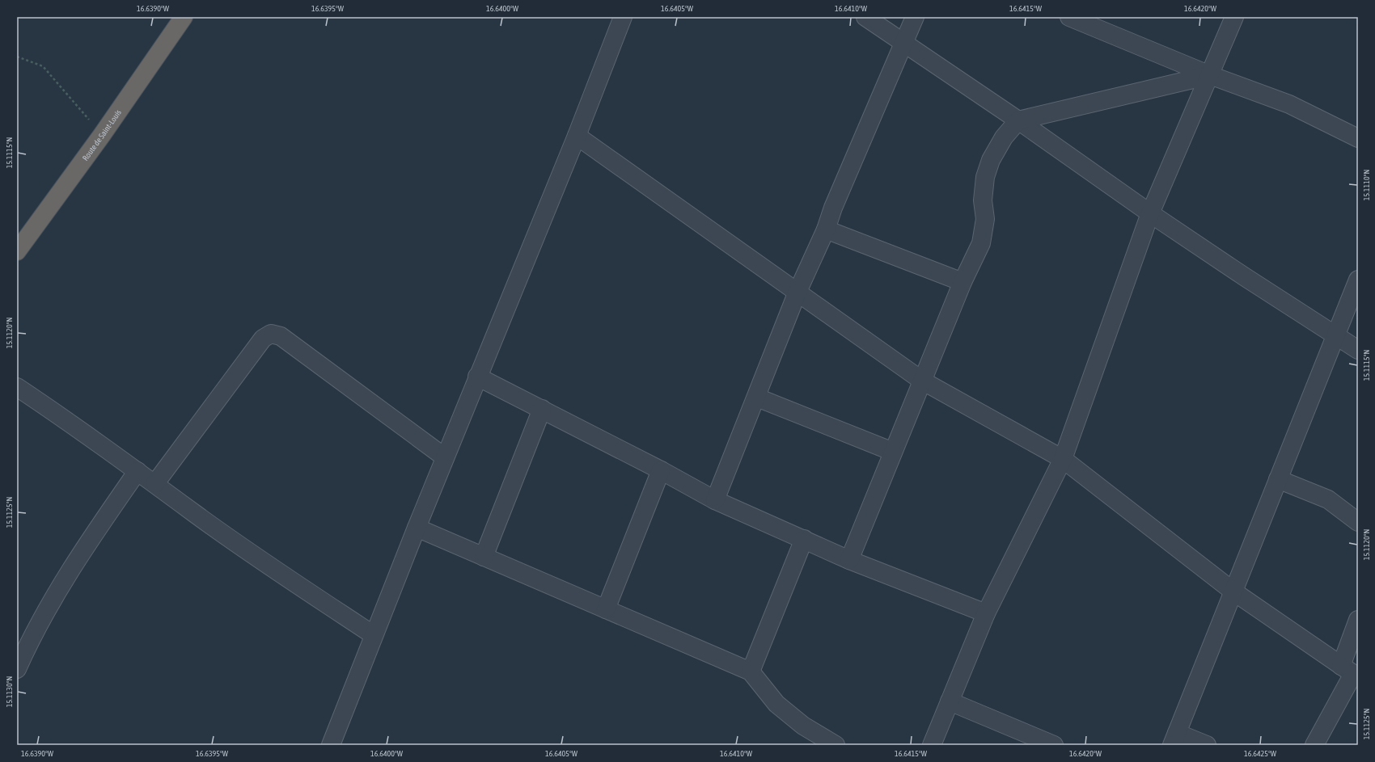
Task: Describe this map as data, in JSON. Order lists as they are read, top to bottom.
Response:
{
  "streets": {
    "highway": ["Route de Saint-Louis"]
  },
  "coordinates": [
    "16.6390°W",
    "16.6395°W",
    "16.6400°W",
    "16.6405°W",
    "16.6410°W",
    "16.6415°W",
    "16.6420°W",
    "15.1115°N",
    "15.1110°N",
    "15.1120°N",
    "15.1125°N",
    "15.1130°N",
    "16.6425°W"
  ]
}
